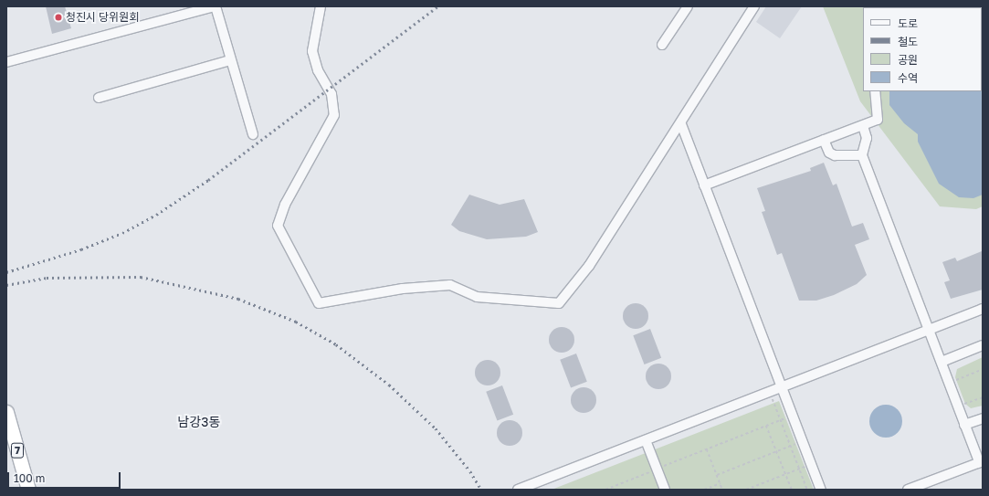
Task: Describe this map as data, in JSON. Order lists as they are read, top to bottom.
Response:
{
  "streets": {
    "highway": ["7"]
  },
  "districts": ["남강3동"],
  "places": ["청진시 당위원회"],
  "legend": [
    "도로",
    "철도",
    "공원",
    "수역"
  ],
  "scale_bar": "100 m"
}
